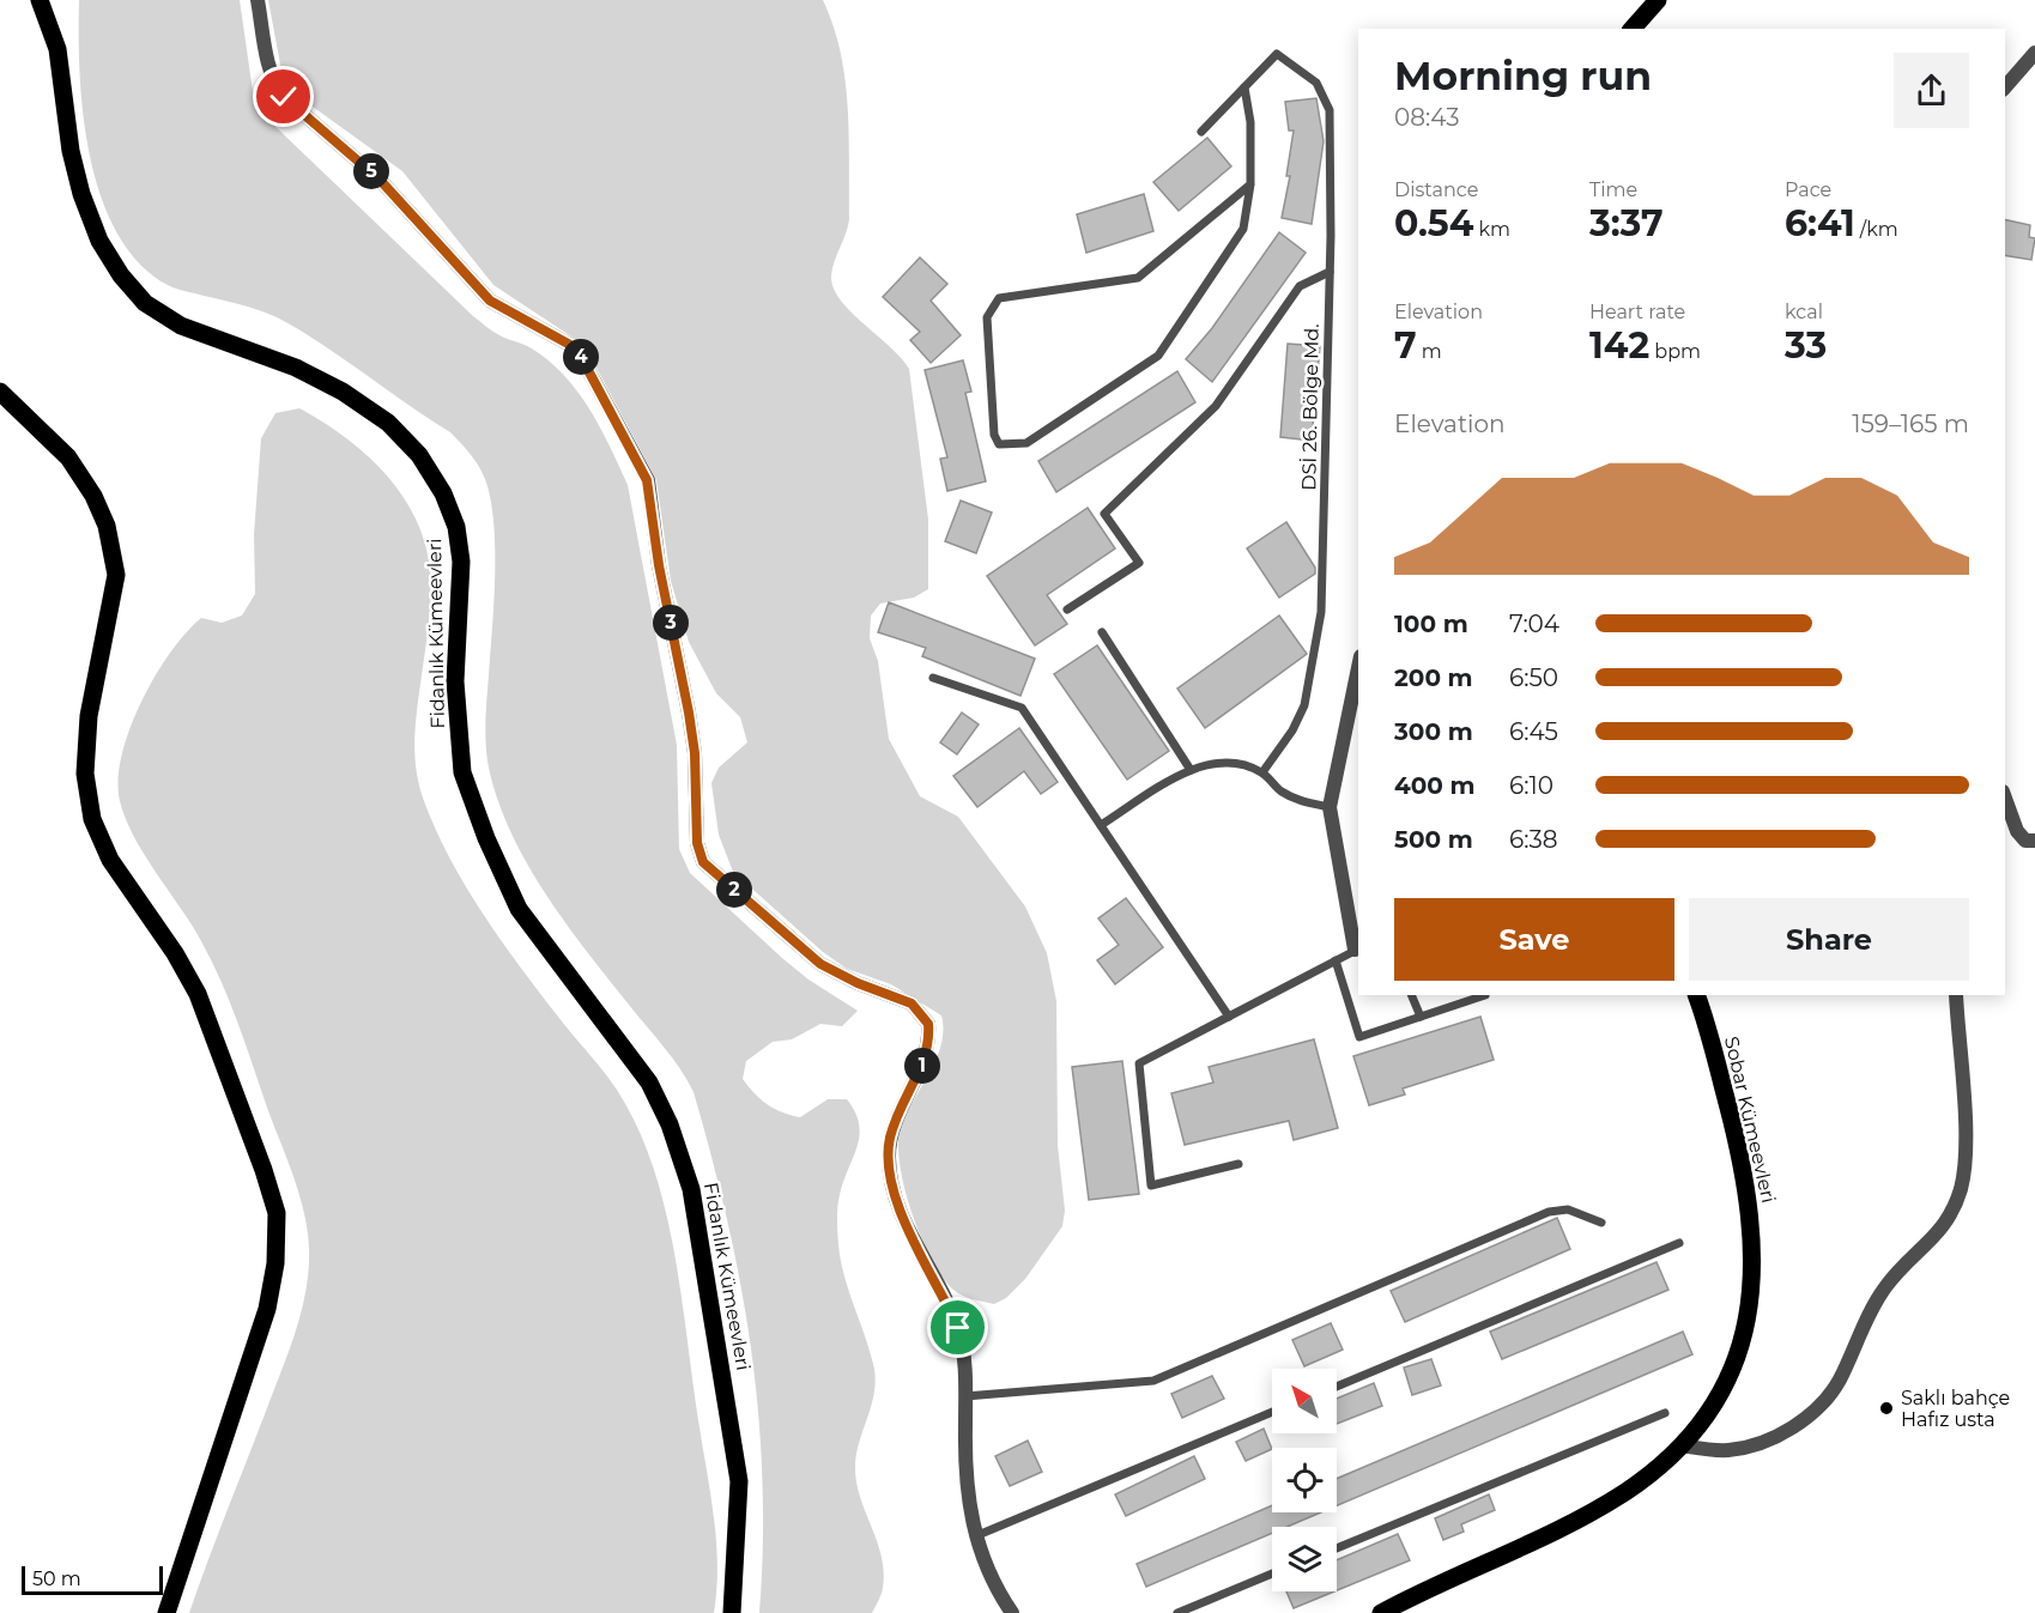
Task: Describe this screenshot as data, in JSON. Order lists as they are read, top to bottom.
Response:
{
  "streets": {
    "main road": ["Fidanlık Kümeevleri", "Sobar Kümeevleri"],
    "lane": ["DSİ 26. Bölge Md."]
  },
  "places": ["Saklı bahçe Hafız usta"],
  "scale_bar": "50 m",
  "north": "top left",
  "page": {
    "heading": ["Morning run", "08:43"],
    "stats": [
      ["Distance", "0.54 km"],
      ["Time", "3:37"],
      ["Pace", "6:41 /km"],
      ["Elevation", "7 m"],
      ["Heart rate", "142 bpm"],
      ["kcal", "33"]
    ],
    "pins": [
      "5",
      "4",
      "3",
      "2",
      "1"
    ],
    "chart": ["Elevation", "159–165 m"],
    "list": [
      {
        "name": "100 m",
        "note": "7:04"
      },
      {
        "name": "200 m",
        "note": "6:50"
      },
      {
        "name": "300 m",
        "note": "6:45"
      },
      {
        "name": "400 m",
        "note": "6:10"
      },
      {
        "name": "500 m",
        "note": "6:38"
      }
    ],
    "buttons": ["Save", "Share"],
    "scale": "50 m"
  }
}
